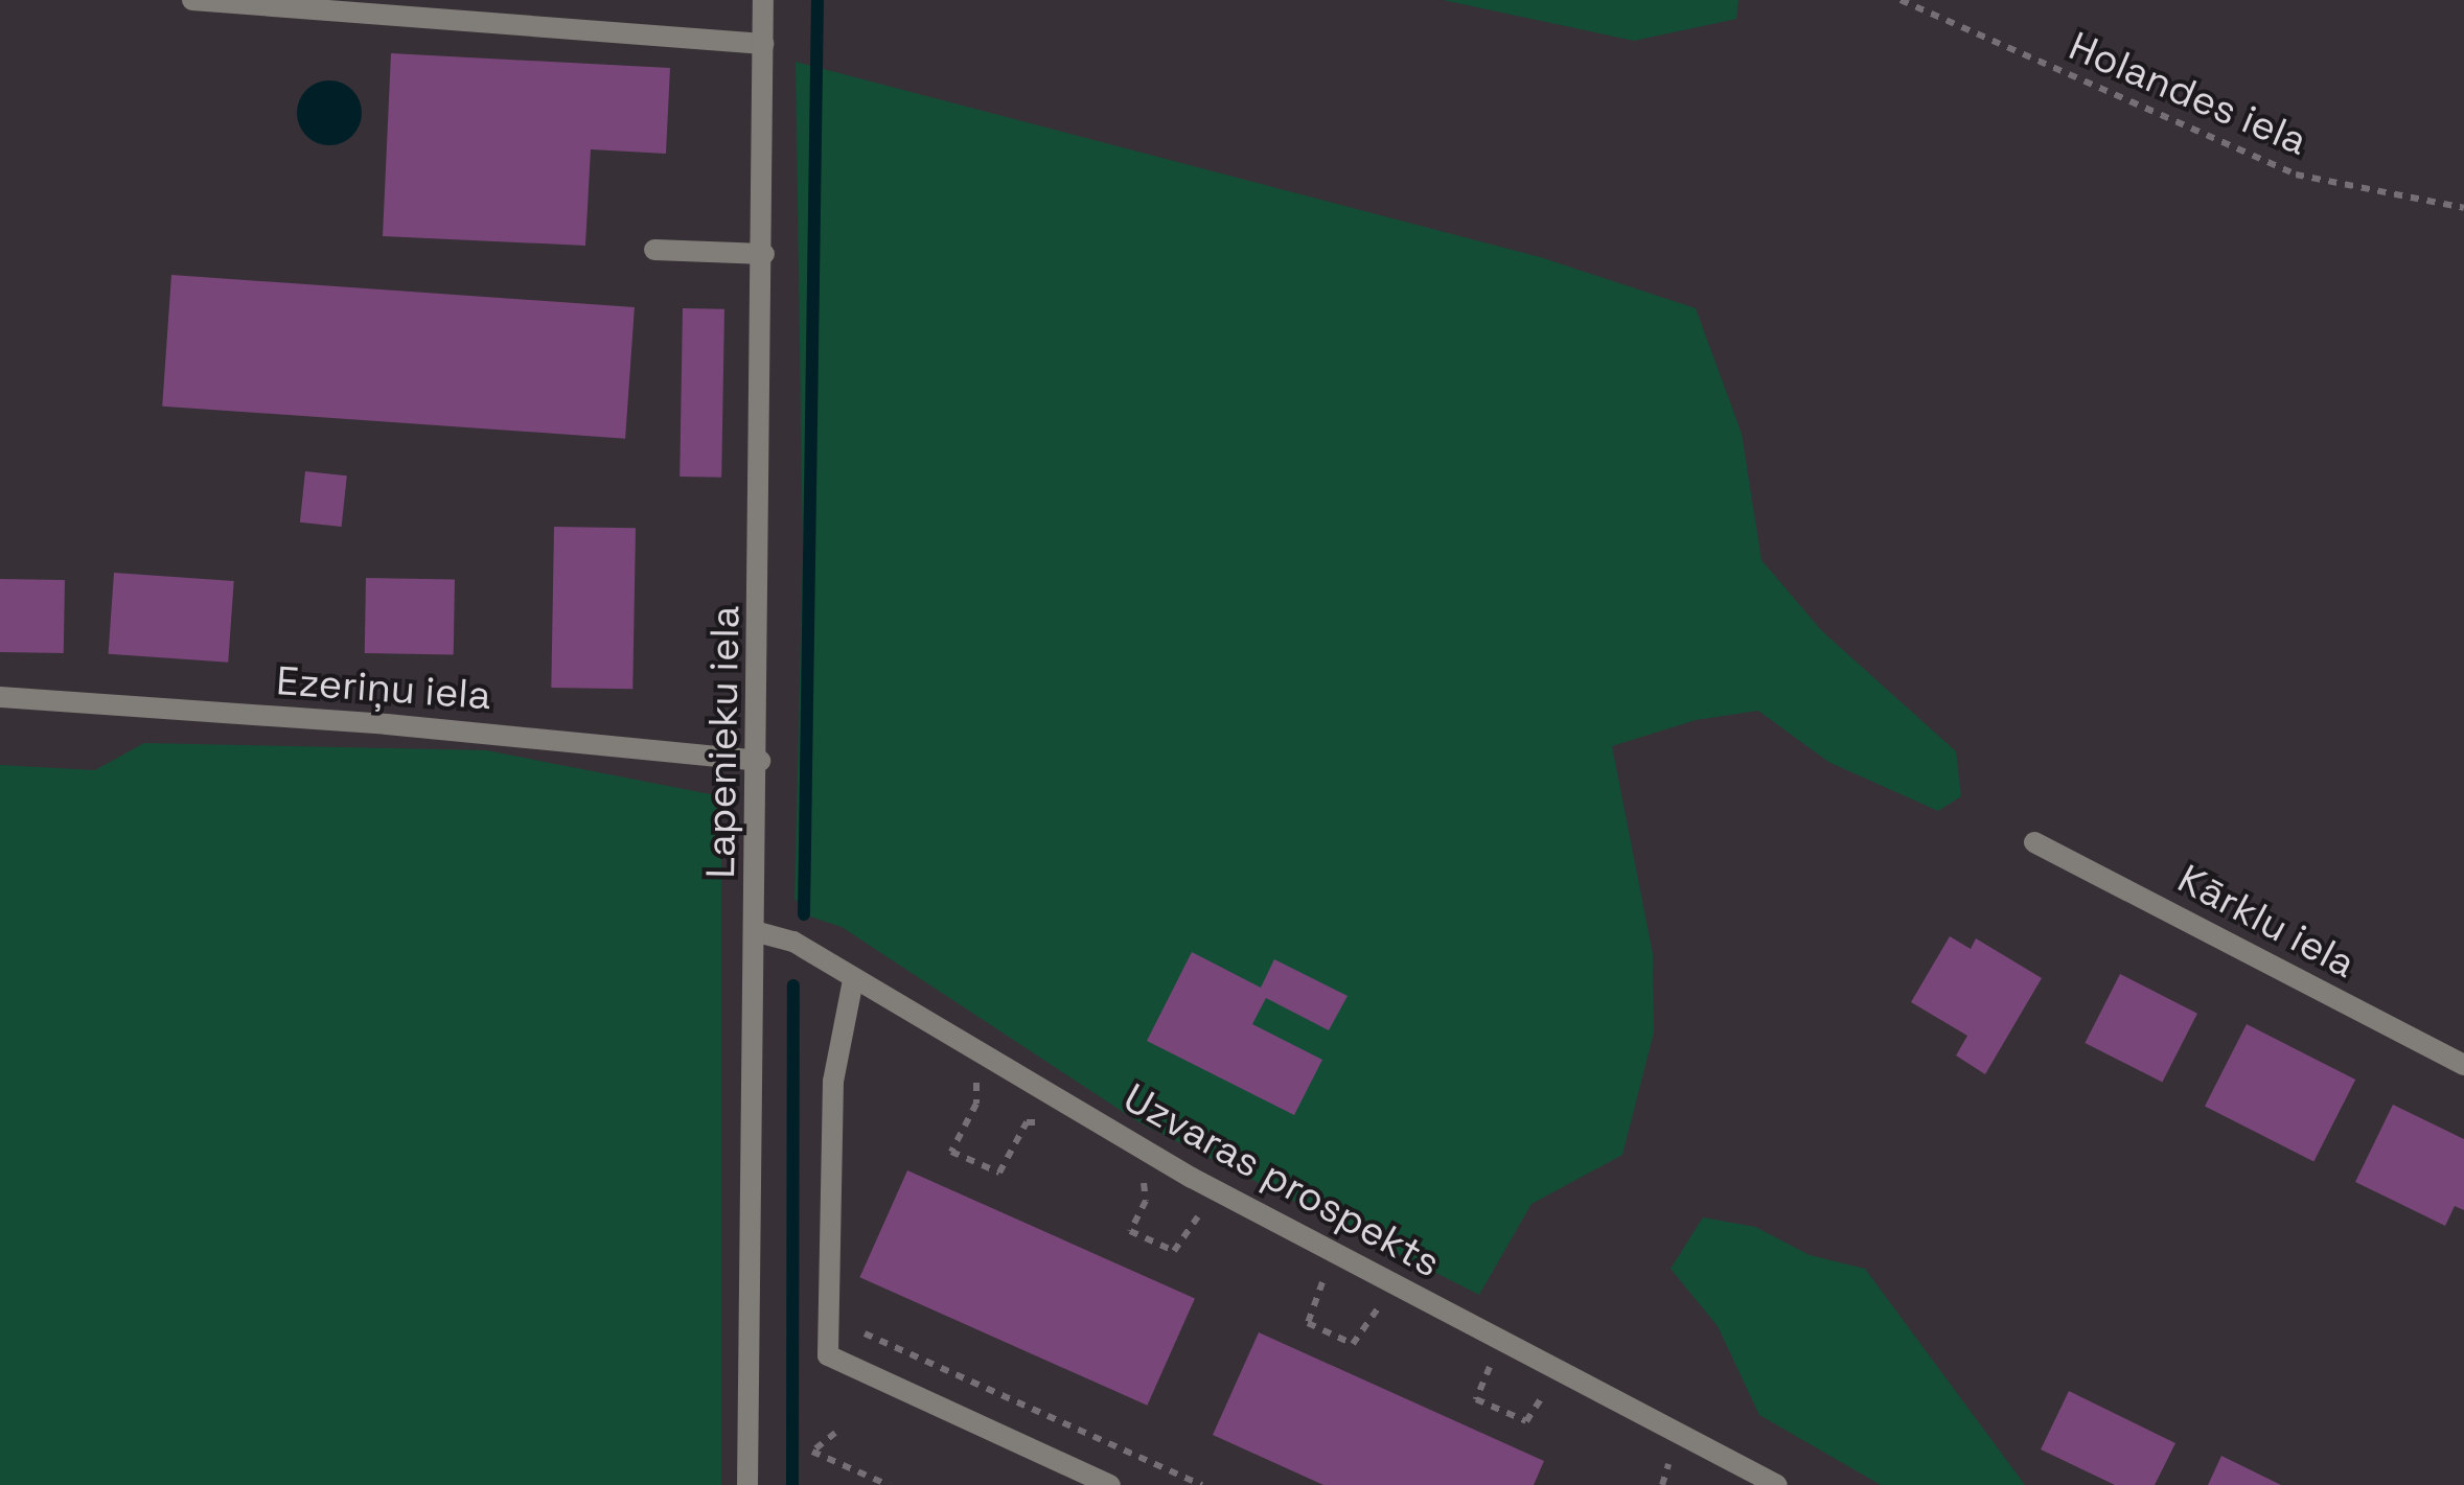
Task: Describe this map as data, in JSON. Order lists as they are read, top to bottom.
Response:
{
  "streets": {
    "street": [
      "Ezeriņu iela",
      "Lapenieku iela",
      "Kārklu iela",
      "Uzvaras prospekts"
    ],
    "path": ["Holandes iela"]
  },
  "crossings": [
    ["Ezeriņu iela", "Lapenieku iela"],
    ["Lapenieku iela", "Uzvaras prospekts"]
  ]
}
